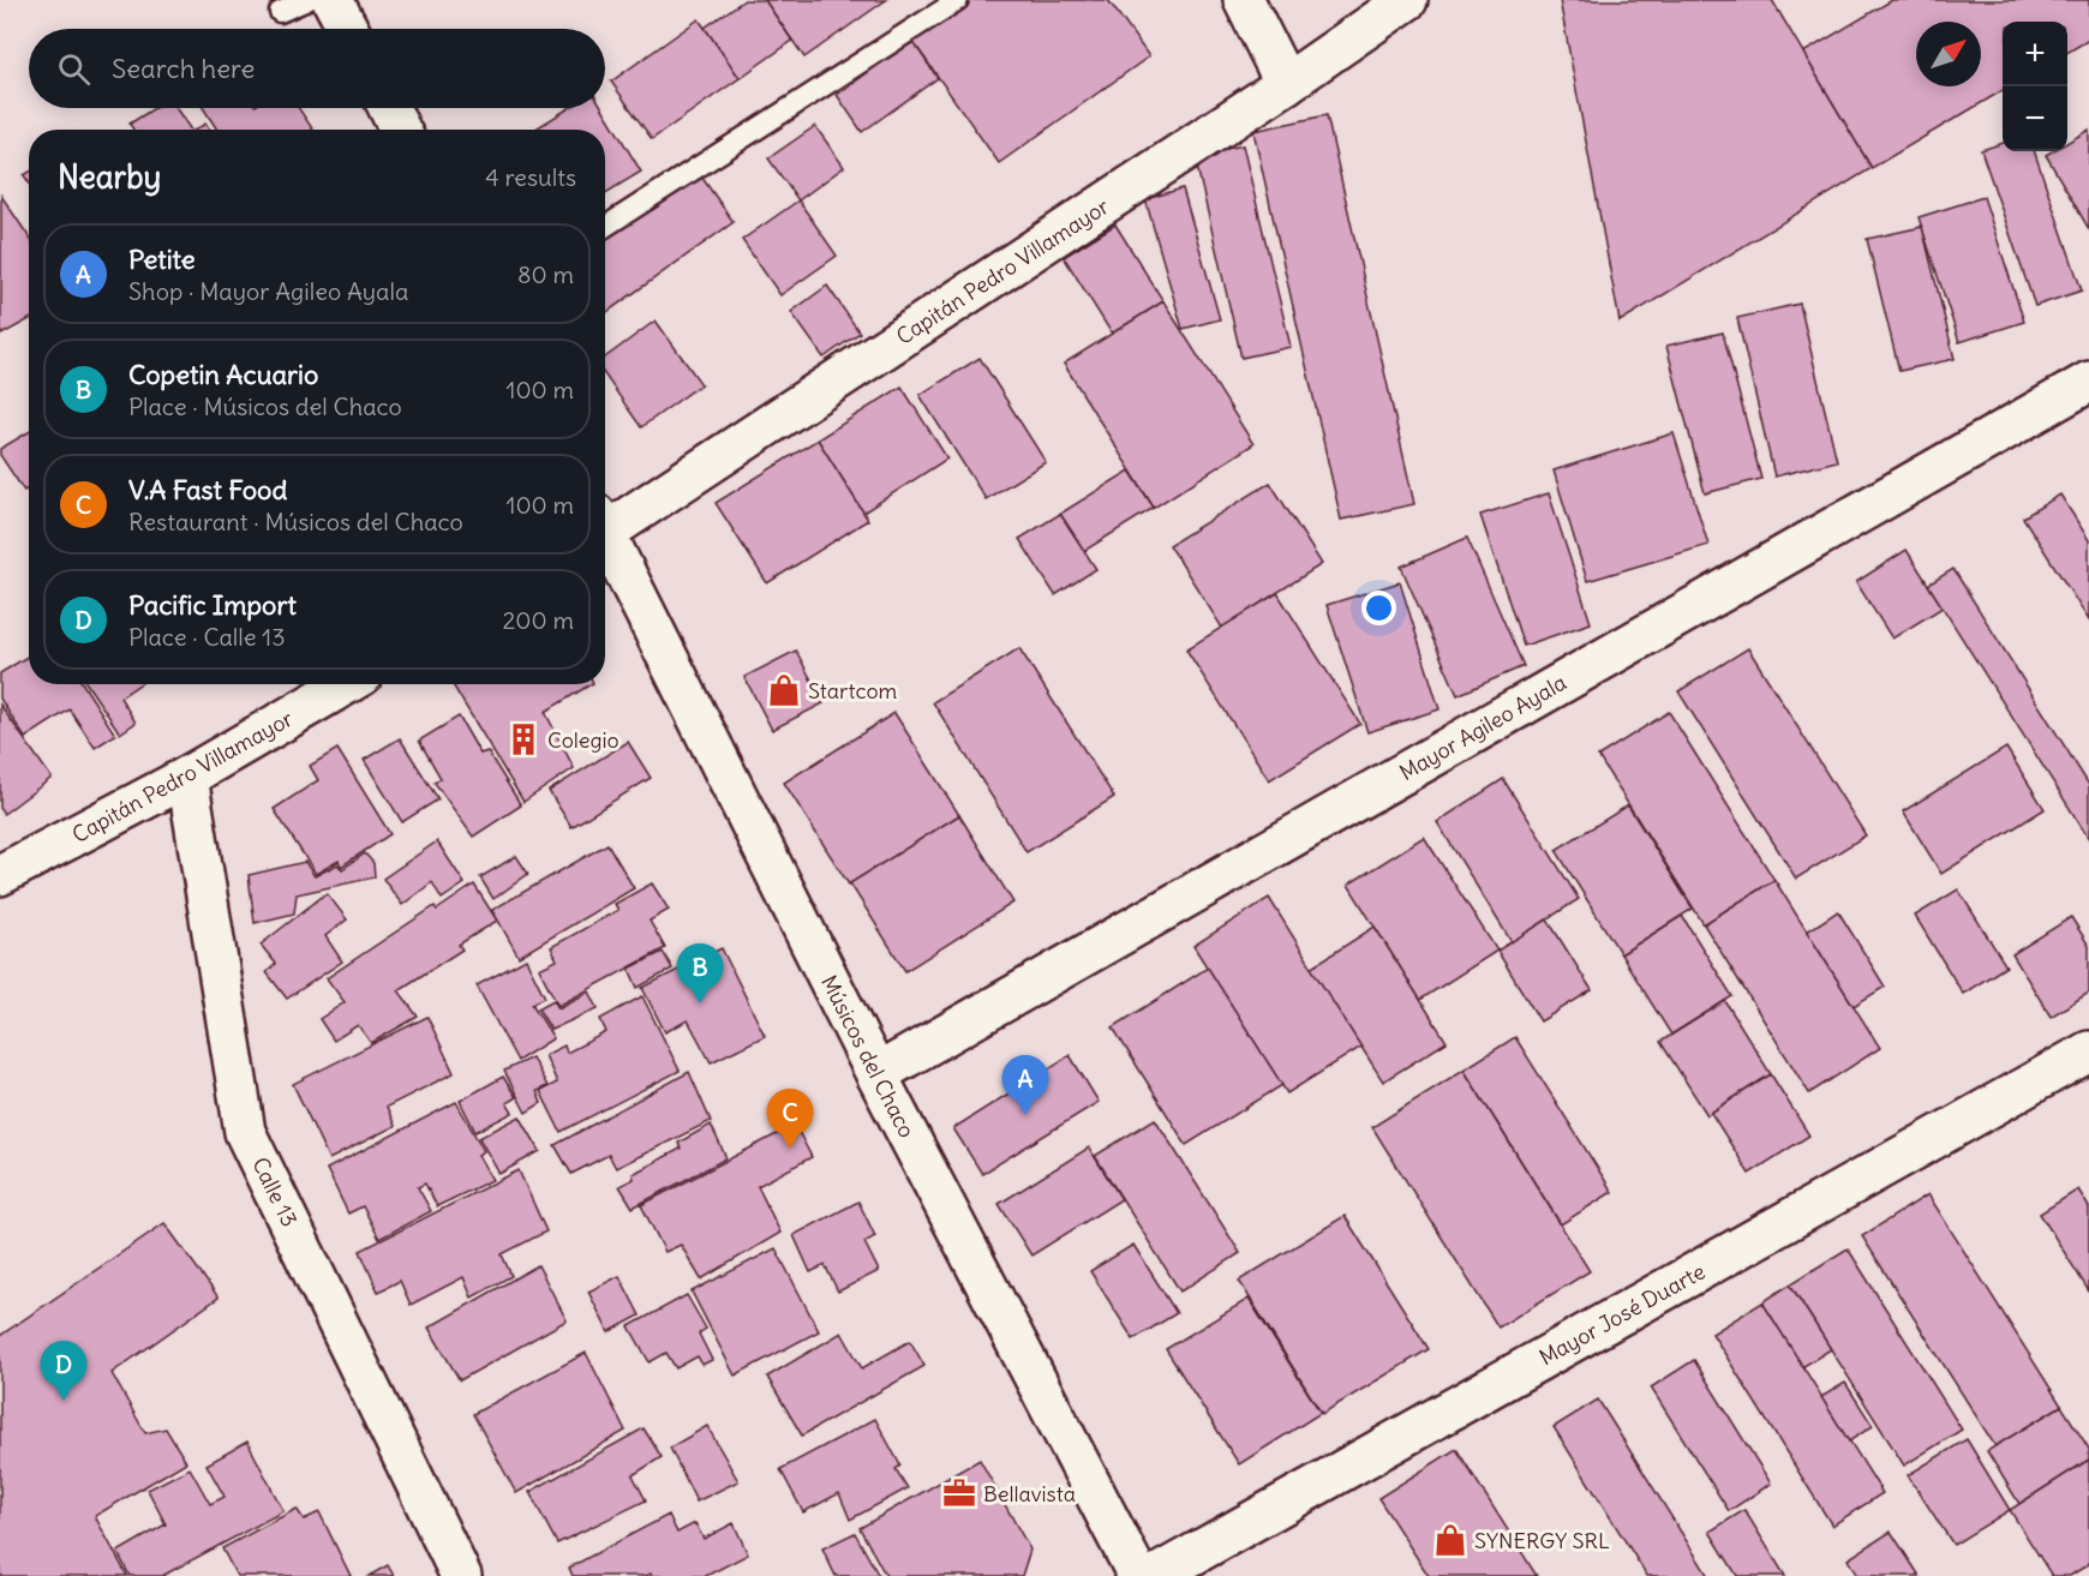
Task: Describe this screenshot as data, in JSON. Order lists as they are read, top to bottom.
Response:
{
  "streets": {
    "street": [
      "Capitán Pedro Villamayor",
      "Mayor Agileo Ayala",
      "Músicos del Chaco",
      "Calle 13",
      "Mayor José Duarte"
    ]
  },
  "crossings": [
    ["Capitán Pedro Villamayor", "Calle 13"],
    ["Mayor Agileo Ayala", "Músicos del Chaco"]
  ],
  "places": {
    "shop": ["Startcom", "SYNERGY SRL"],
    "building": ["Colegio"],
    "office": ["Bellavista"]
  },
  "north": "top right",
  "page": {
    "map_buttons": ["+", "−"],
    "search": "Search here",
    "heading": ["Nearby", "4 results"],
    "list": [
      {
        "mark": "A",
        "name": "Petite",
        "note": "Shop · Mayor Agileo Ayala",
        "value": "80 m"
      },
      {
        "mark": "B",
        "name": "Copetin Acuario",
        "note": "Place · Músicos del Chaco",
        "value": "100 m"
      },
      {
        "mark": "C",
        "name": "V.A Fast Food",
        "note": "Restaurant · Músicos del Chaco",
        "value": "100 m"
      },
      {
        "mark": "D",
        "name": "Pacific Import",
        "note": "Place · Calle 13",
        "value": "200 m"
      }
    ],
    "pins": [
      "B",
      "A",
      "C",
      "D"
    ]
  }
}
